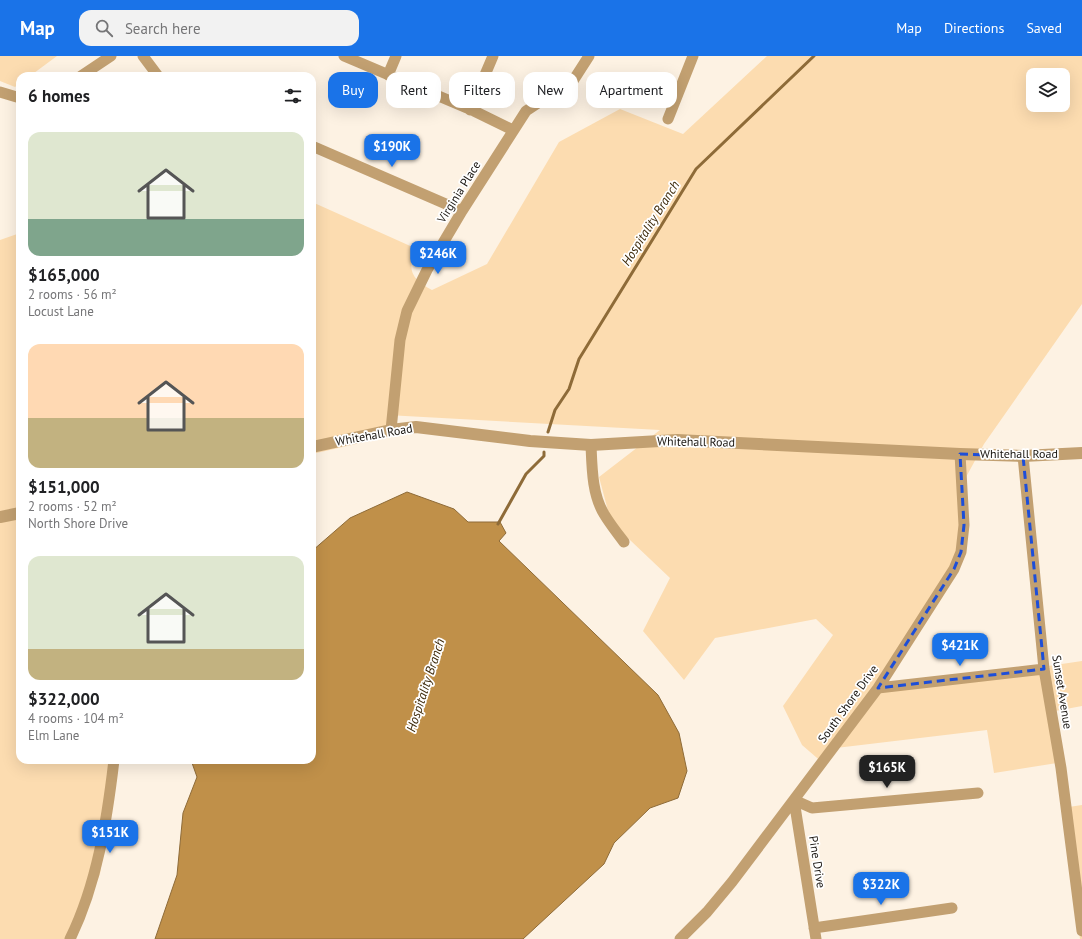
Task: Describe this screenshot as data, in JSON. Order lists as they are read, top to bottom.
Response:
{
  "streets": {
    "street": [
      "Virginia Place",
      "Whitehall Road",
      "Sunset Avenue",
      "South Shore Drive",
      "Pine Drive"
    ]
  },
  "crossings": [
    ["Virginia Place", "Whitehall Road"],
    ["Whitehall Road", "Sunset Avenue"],
    ["Whitehall Road", "South Shore Drive"],
    ["South Shore Drive", "Pine Drive"]
  ],
  "water": ["Hospitality Branch"],
  "page": {
    "header": "Map",
    "search": "Search here",
    "nav": ["Map", "Directions", "Saved"],
    "chip": [
      "Buy",
      "Rent",
      "Filters",
      "New",
      "Apartment"
    ],
    "heading": "6 homes",
    "list": [
      {
        "name": "$165,000",
        "note": "2 rooms · 56 m² · Locust Lane"
      },
      {
        "name": "$151,000",
        "note": "2 rooms · 52 m² · North Shore Drive"
      },
      {
        "name": "$322,000",
        "note": "4 rooms · 104 m² · Elm Lane"
      }
    ],
    "price": [
      "$190K",
      "$246K",
      "$421K",
      "$165K",
      "$151K",
      "$322K"
    ]
  }
}
